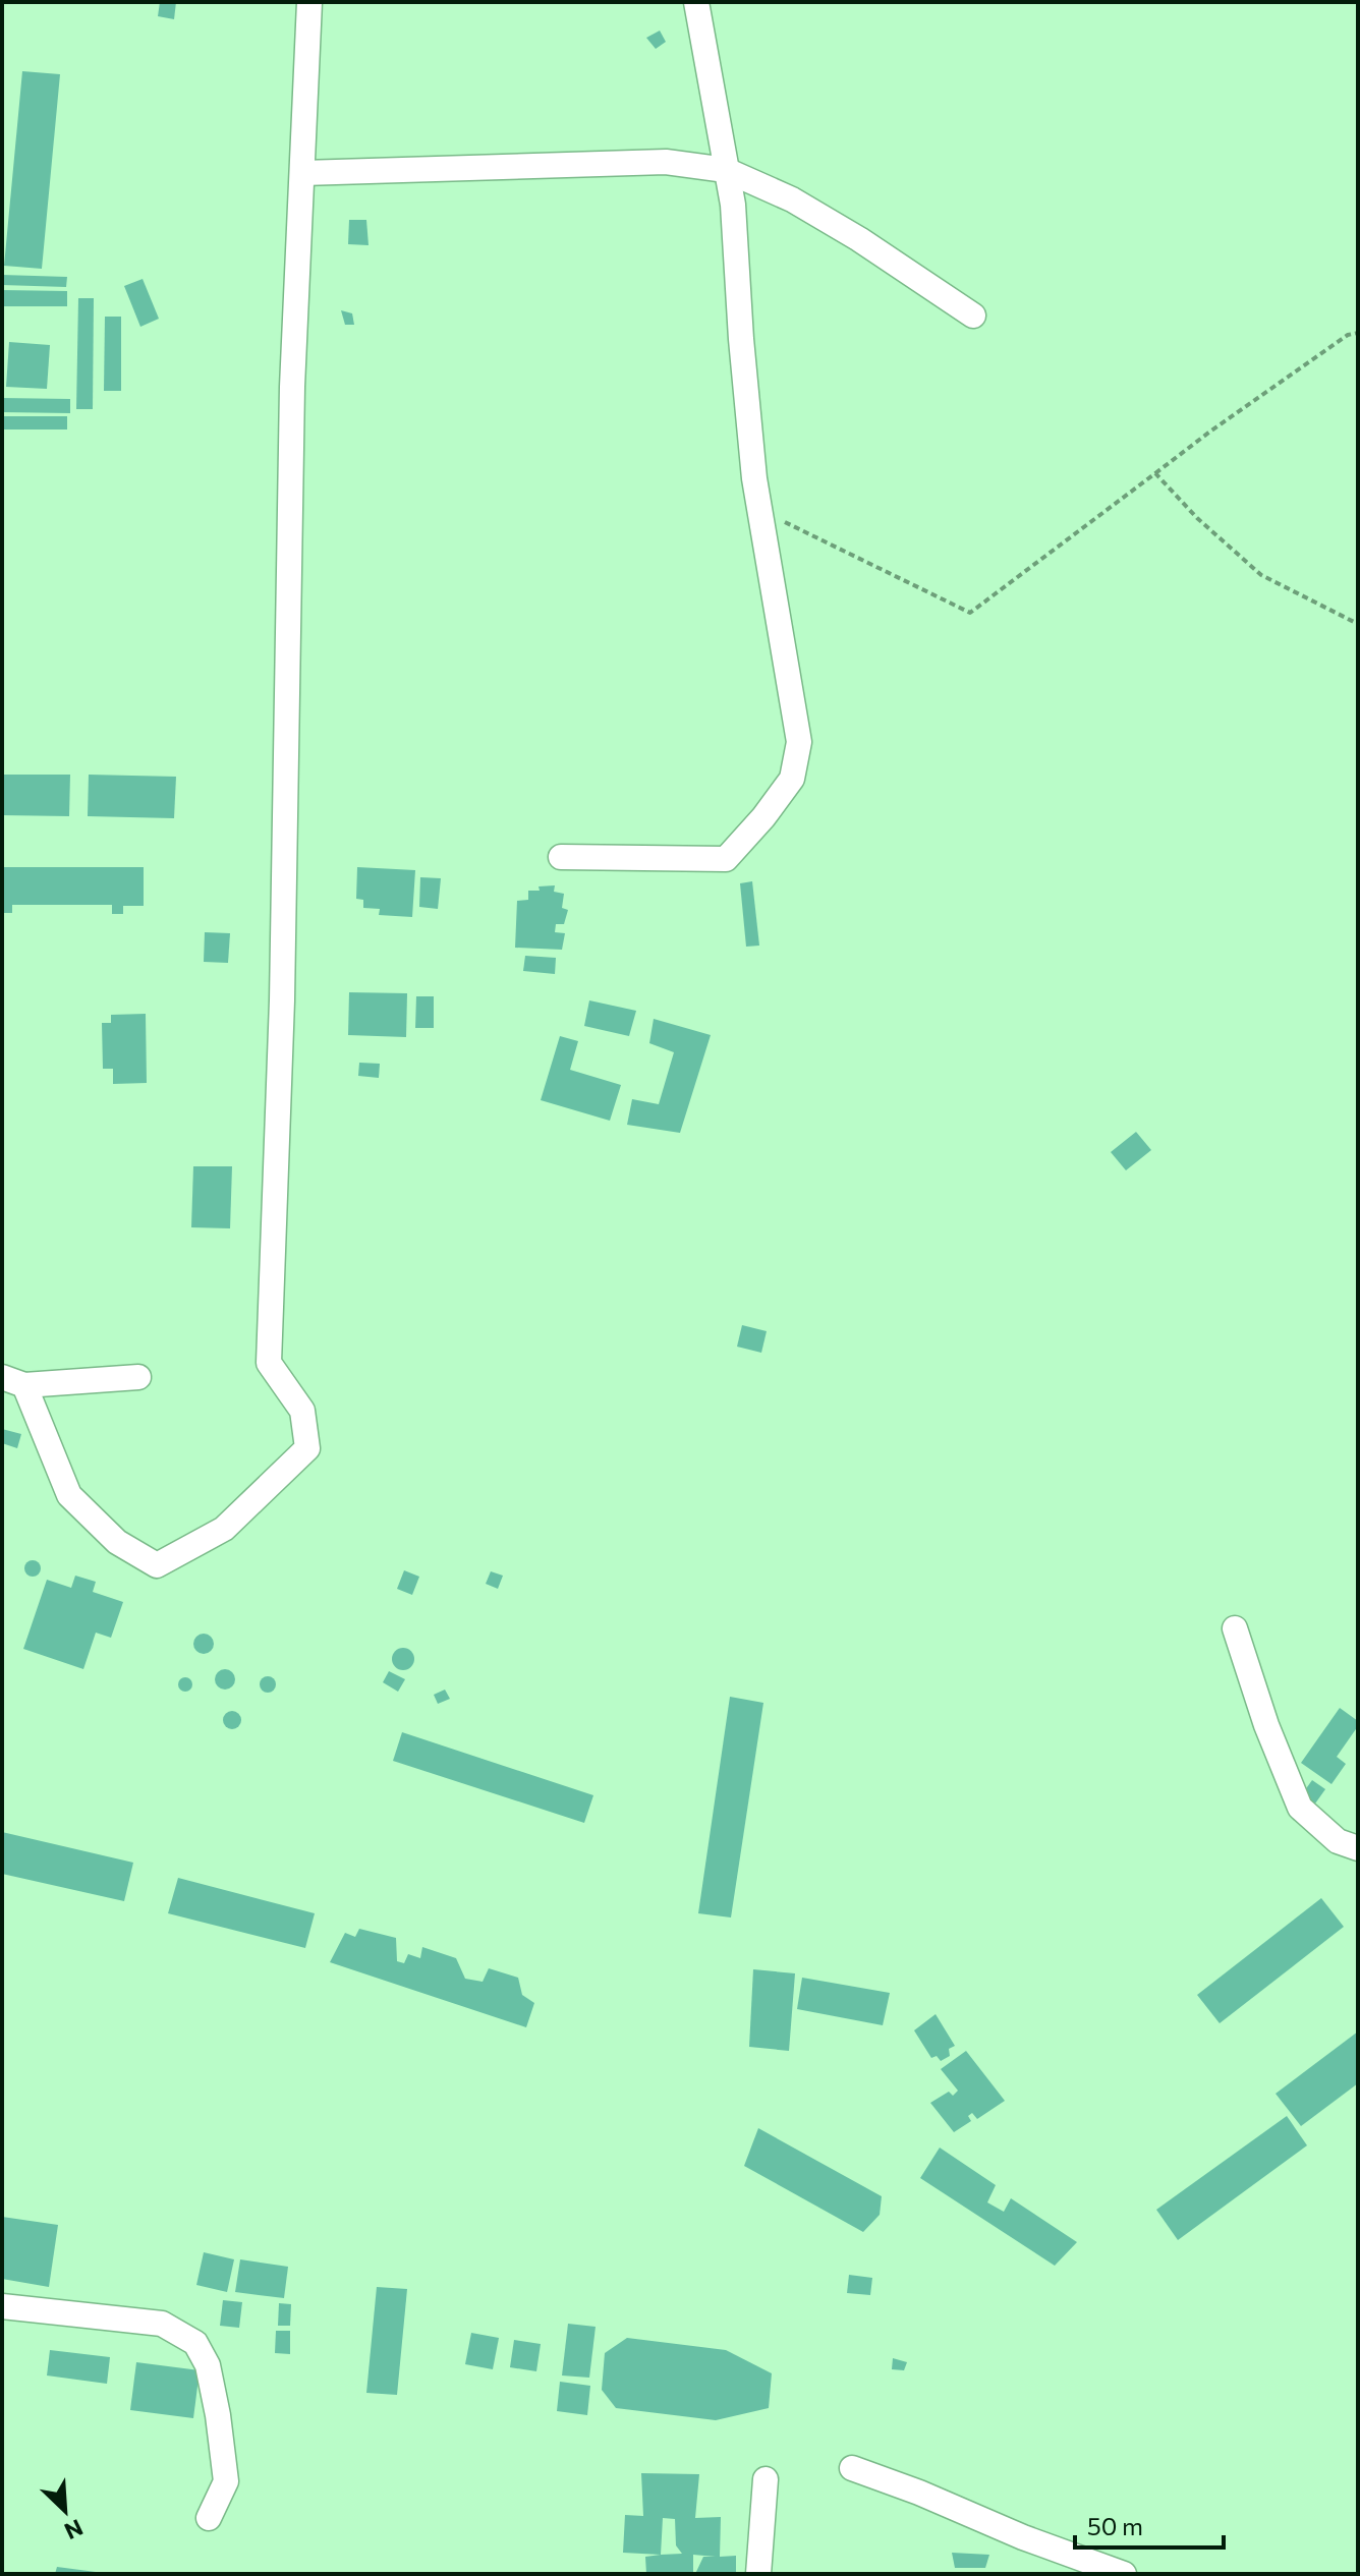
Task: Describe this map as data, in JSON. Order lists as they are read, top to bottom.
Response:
{
  "scale_bar": "50 m",
  "north": "bottom right"
}
